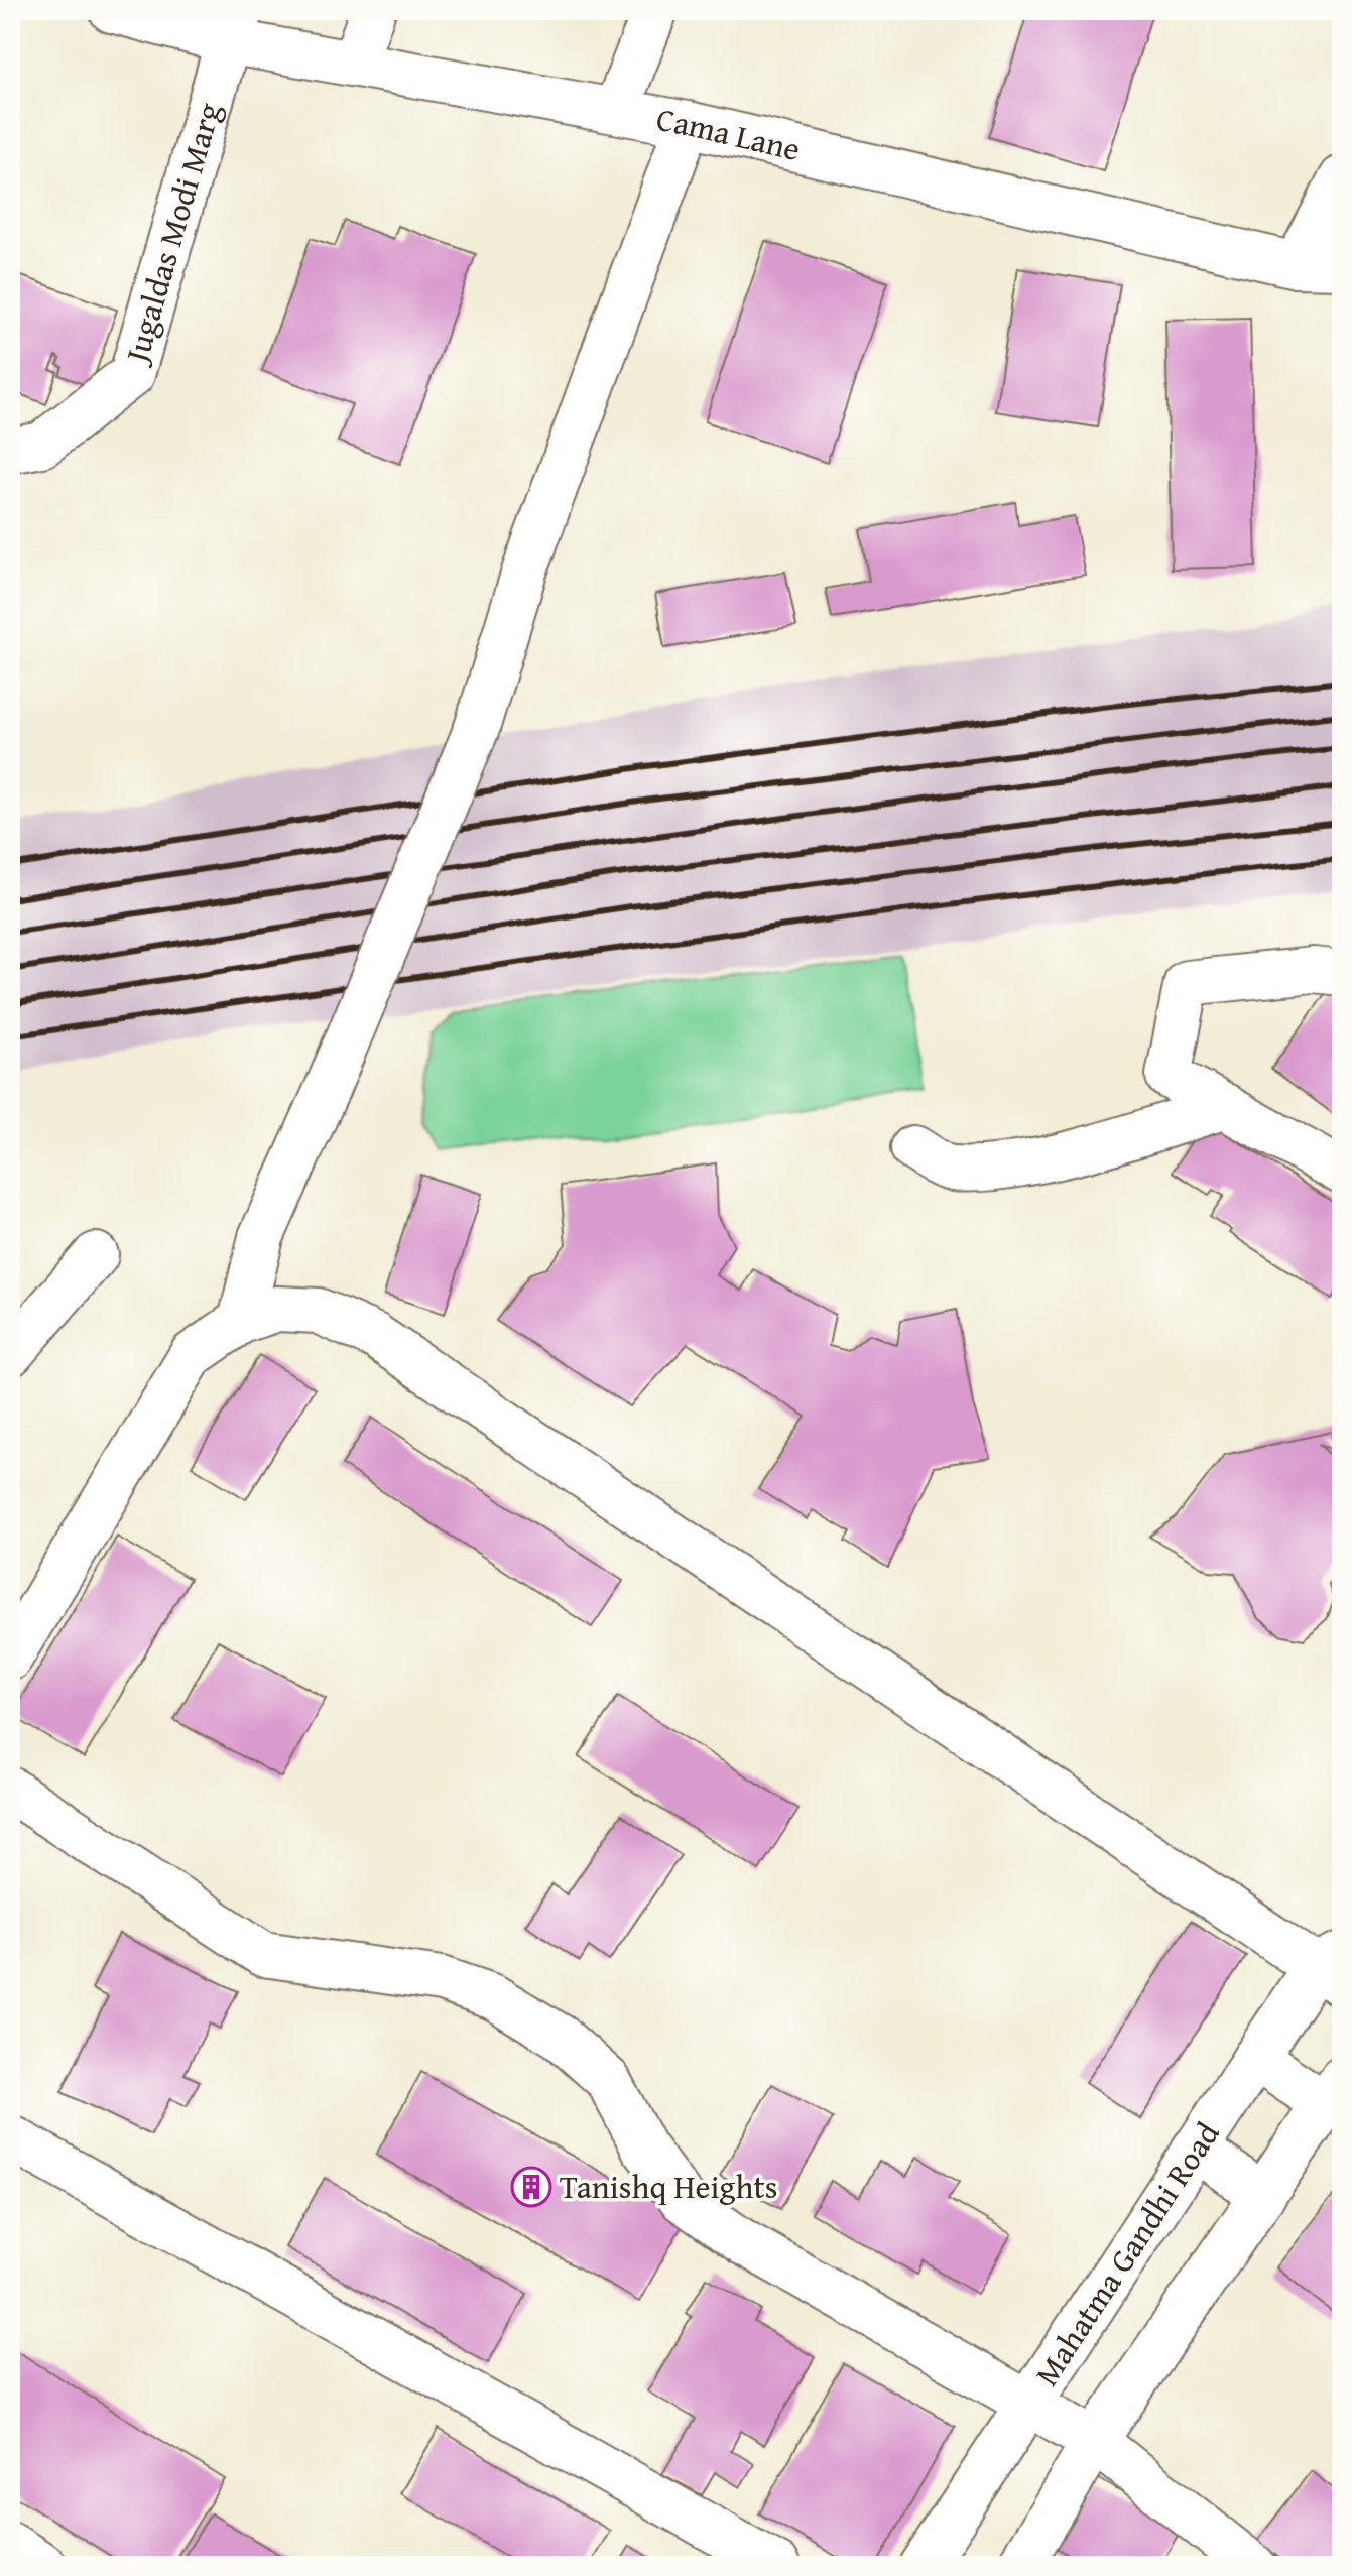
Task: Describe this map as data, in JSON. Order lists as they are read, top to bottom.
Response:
{
  "streets": {
    "street": ["Cama Lane", "Jugaldas Modi Marg", "Mahatma Gandhi Road"]
  },
  "crossings": [
    ["Cama Lane", "Jugaldas Modi Marg"]
  ],
  "places": {
    "building": ["Tanishq Heights"]
  }
}
